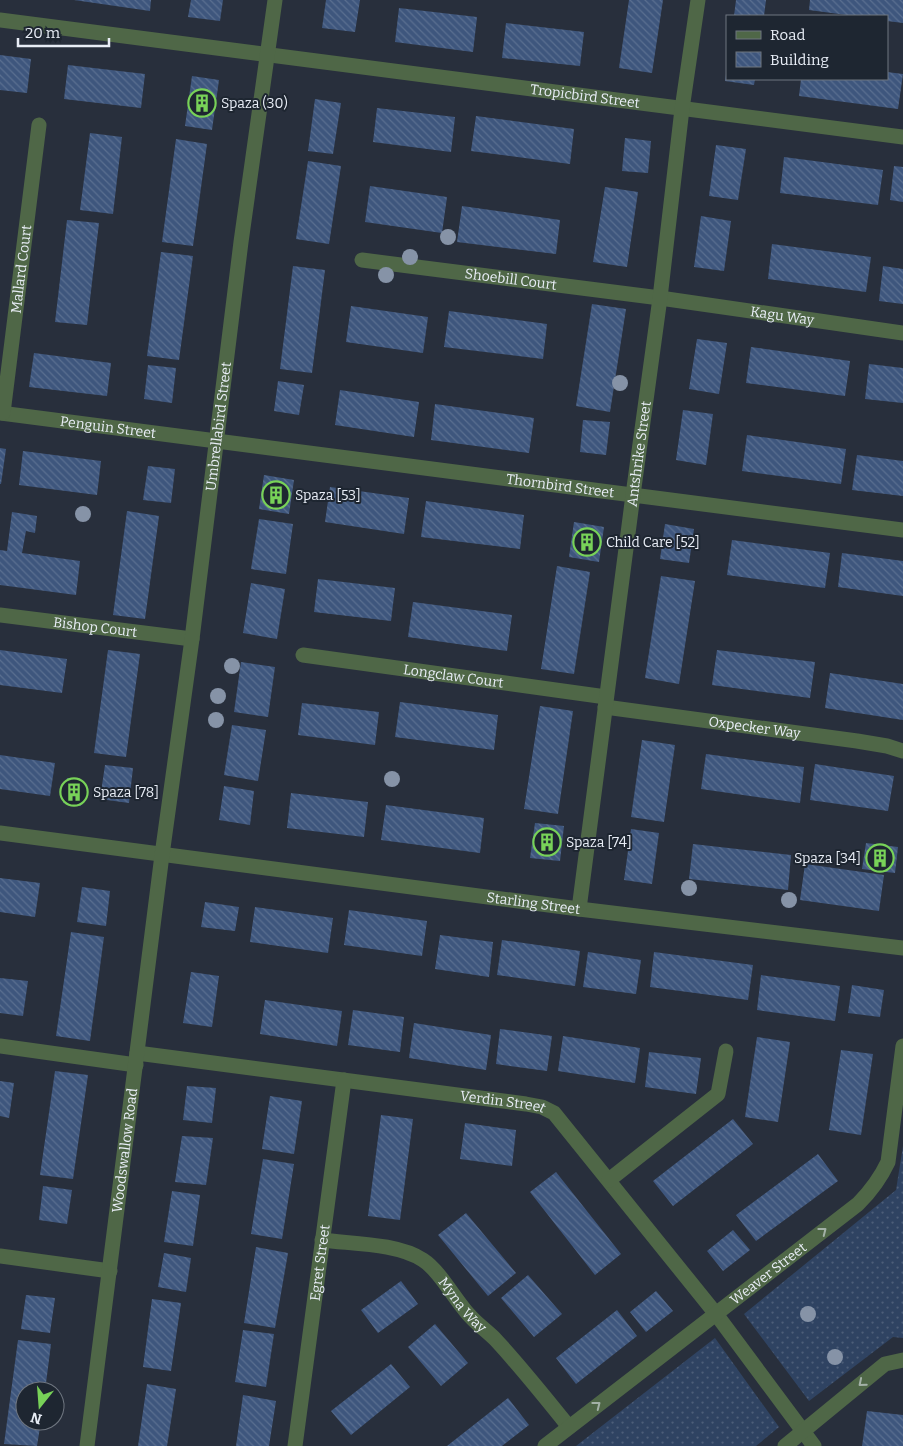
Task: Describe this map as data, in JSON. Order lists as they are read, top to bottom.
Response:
{
  "streets": {
    "street": [
      "Tropicbird Street",
      "Mallard Court",
      "Shoebill Court",
      "Kagu Way",
      "Penguin Street",
      "Umbrellabird Street",
      "Antshrike Street",
      "Thornbird Street",
      "Bishop Court",
      "Longclaw Court",
      "Oxpecker Way",
      "Starling Street",
      "Verdin Street",
      "Woodswallow Road",
      "Egret Street",
      "Weaver Street",
      "Myna Way"
    ]
  },
  "crossings": [
    ["Tropicbird Street", "Umbrellabird Street"],
    ["Tropicbird Street", "Antshrike Street"],
    ["Mallard Court", "Penguin Street"],
    ["Shoebill Court", "Kagu Way"],
    ["Shoebill Court", "Antshrike Street"],
    ["Kagu Way", "Antshrike Street"],
    ["Penguin Street", "Umbrellabird Street"],
    ["Penguin Street", "Thornbird Street"],
    ["Umbrellabird Street", "Thornbird Street"],
    ["Umbrellabird Street", "Bishop Court"],
    ["Umbrellabird Street", "Starling Street"],
    ["Umbrellabird Street", "Woodswallow Road"],
    ["Antshrike Street", "Thornbird Street"],
    ["Antshrike Street", "Longclaw Court"],
    ["Antshrike Street", "Oxpecker Way"],
    ["Antshrike Street", "Starling Street"],
    ["Longclaw Court", "Oxpecker Way"],
    ["Starling Street", "Woodswallow Road"],
    ["Verdin Street", "Woodswallow Road"],
    ["Verdin Street", "Egret Street"],
    ["Verdin Street", "Weaver Street"],
    ["Egret Street", "Myna Way"],
    ["Weaver Street", "Myna Way"]
  ],
  "one_way": ["Weaver Street"],
  "places": {
    "building": [
      "Spaza (30)",
      "Spaza [53]",
      "Child Care [52]",
      "Spaza [78]",
      "Spaza [74]",
      "Spaza [34]"
    ]
  },
  "legend": ["Road", "Building"],
  "scale_bar": "20 m",
  "north": "bottom"
}
